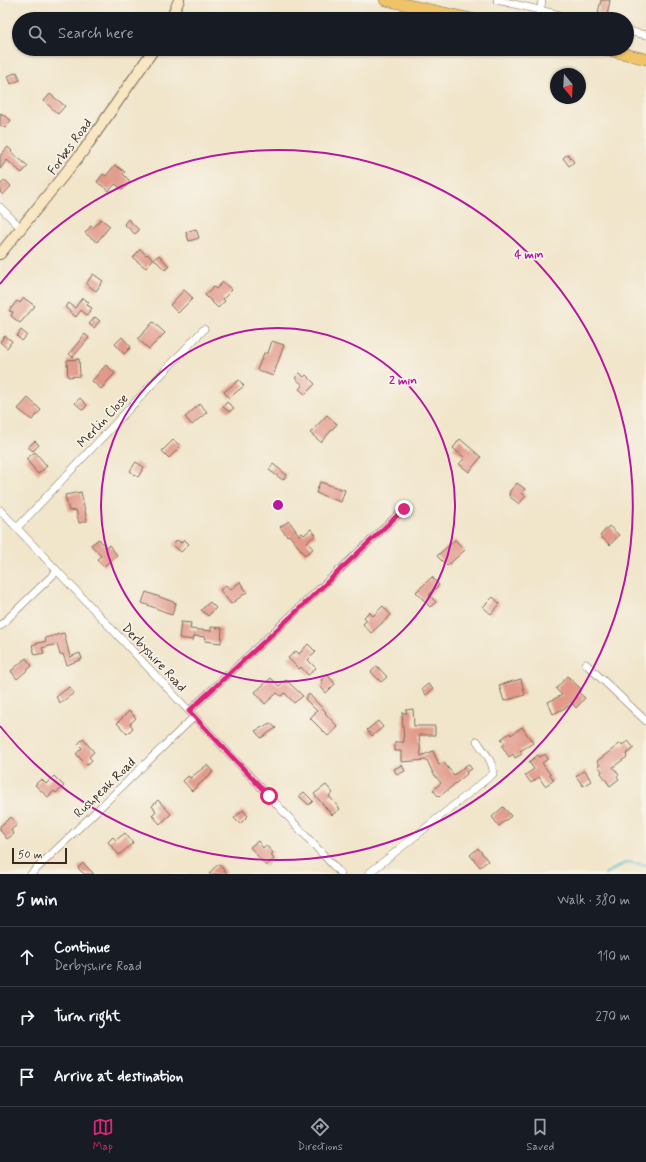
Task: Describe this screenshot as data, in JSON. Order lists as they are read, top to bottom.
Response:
{
  "streets": {
    "main road": ["Forbes Road"],
    "street": ["Merlin Close", "Derbyshire Road", "Rushpeak Road"]
  },
  "crossings": [
    ["Merlin Close", "Derbyshire Road"],
    ["Derbyshire Road", "Rushpeak Road"]
  ],
  "scale_bar": "50 m",
  "north": "bottom",
  "page": {
    "search": "Search here",
    "scale": "50 m",
    "heading": ["5 min", "Walk · 380 m"],
    "list": [
      ["Continue", "Derbyshire Road", "110 m"],
      ["Turn right", "270 m"],
      "Arrive at destination"
    ],
    "nav": ["Map", "Directions", "Saved"]
  },
  "rings": ["4 min", "2 min"]
}
